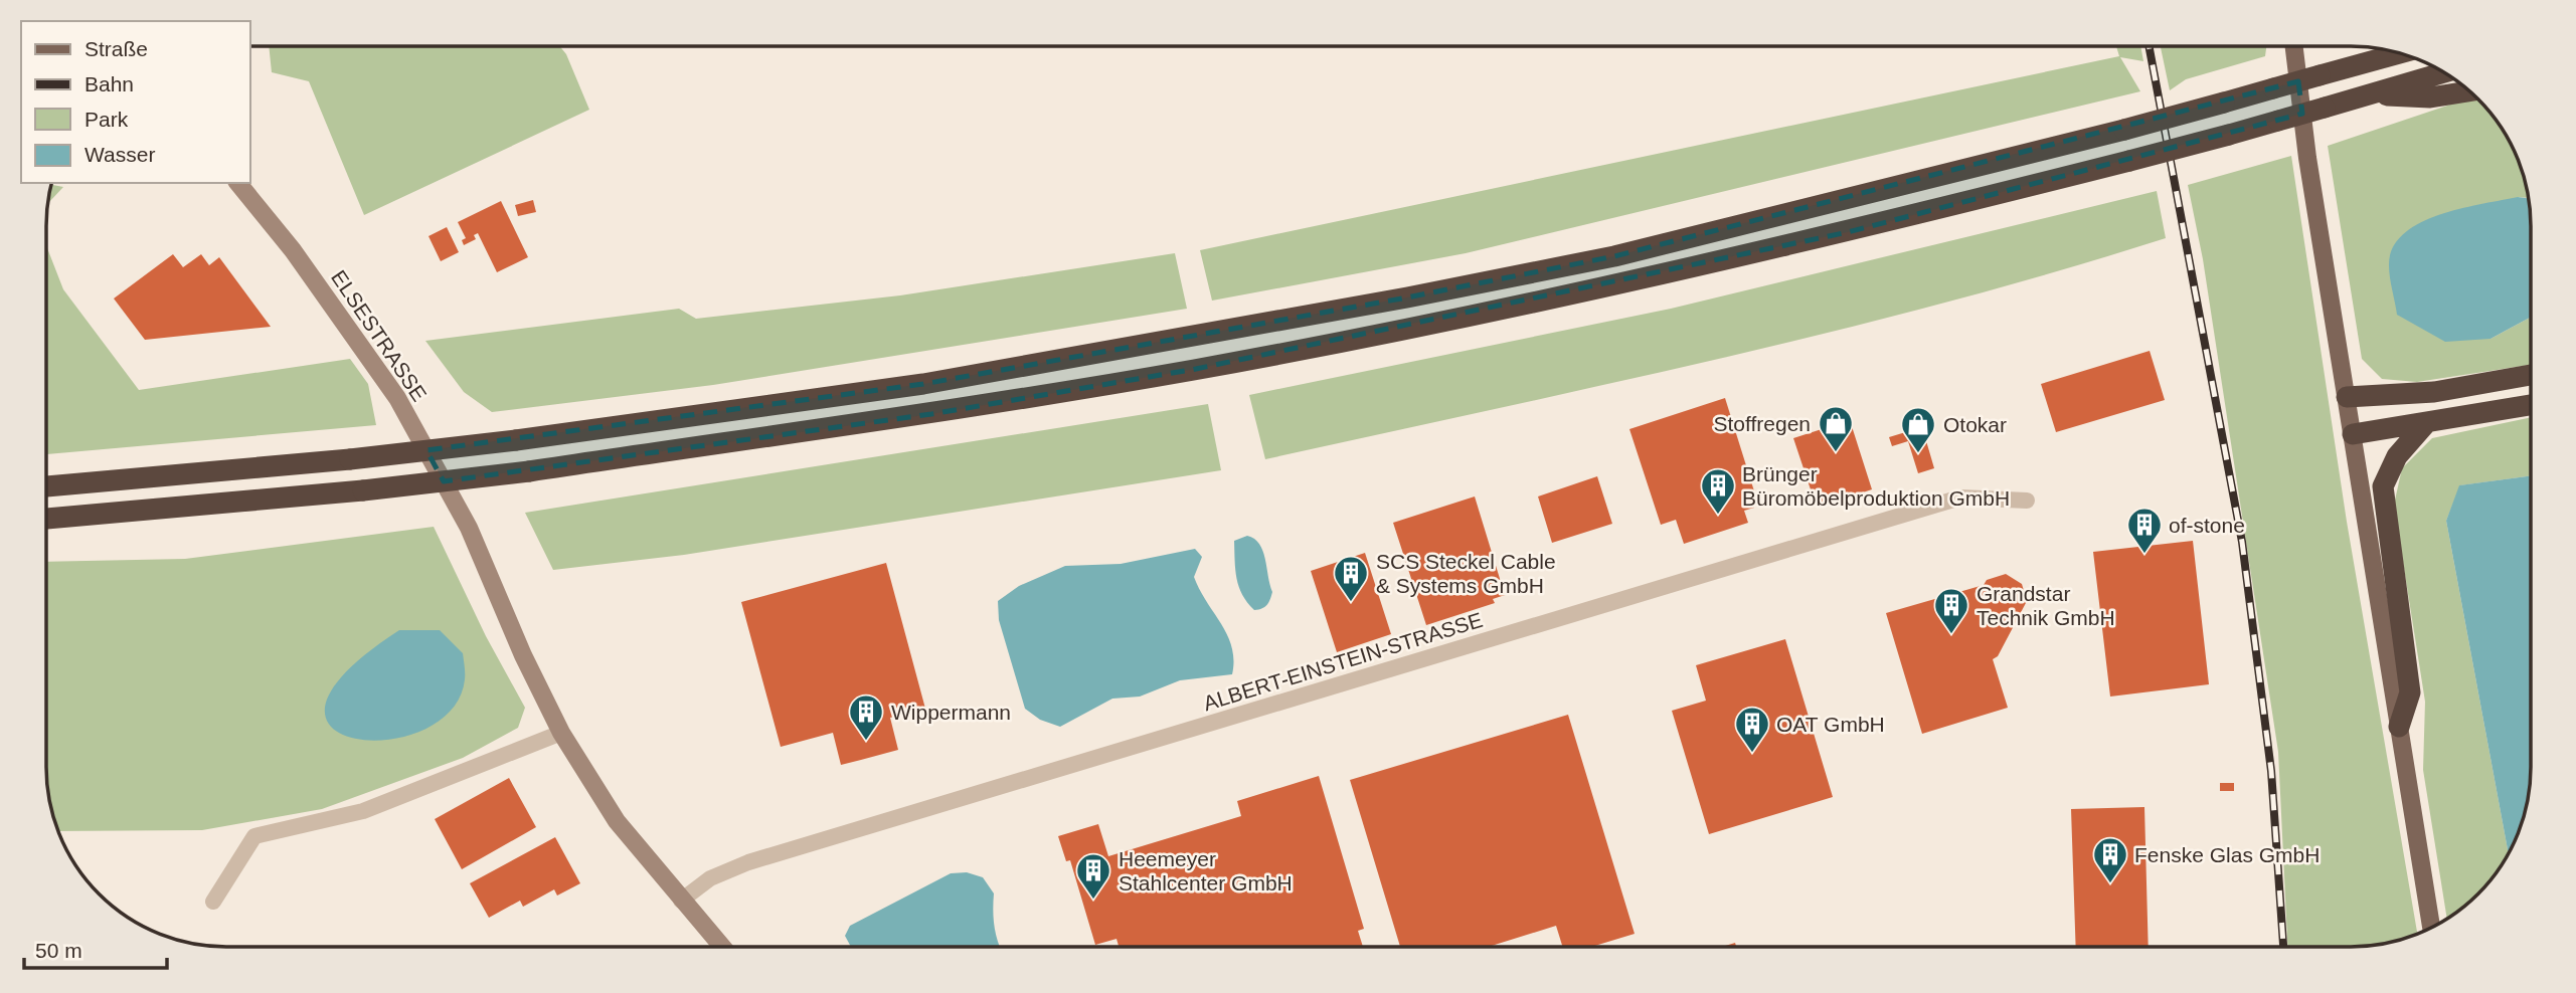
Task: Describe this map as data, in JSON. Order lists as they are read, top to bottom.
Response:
{
  "streets": {
    "street": ["ELSESTRASSE", "ALBERT-EINSTEIN-STRASSE"]
  },
  "crossings": [
    ["ELSESTRASSE", "ALBERT-EINSTEIN-STRASSE"]
  ],
  "places": {
    "shop": ["Stoffregen", "Otokar"],
    "building": [
      "Brünger Büromöbelproduktion GmbH",
      "of-stone",
      "SCS Steckel Cable & Systems GmbH",
      "Grandstar Technik GmbH",
      "Wippermann",
      "OAT GmbH",
      "Fenske Glas GmbH",
      "Heemeyer Stahlcenter GmbH"
    ]
  },
  "legend": [
    "Straße",
    "Bahn",
    "Park",
    "Wasser"
  ],
  "scale_bar": "50 m"
}
